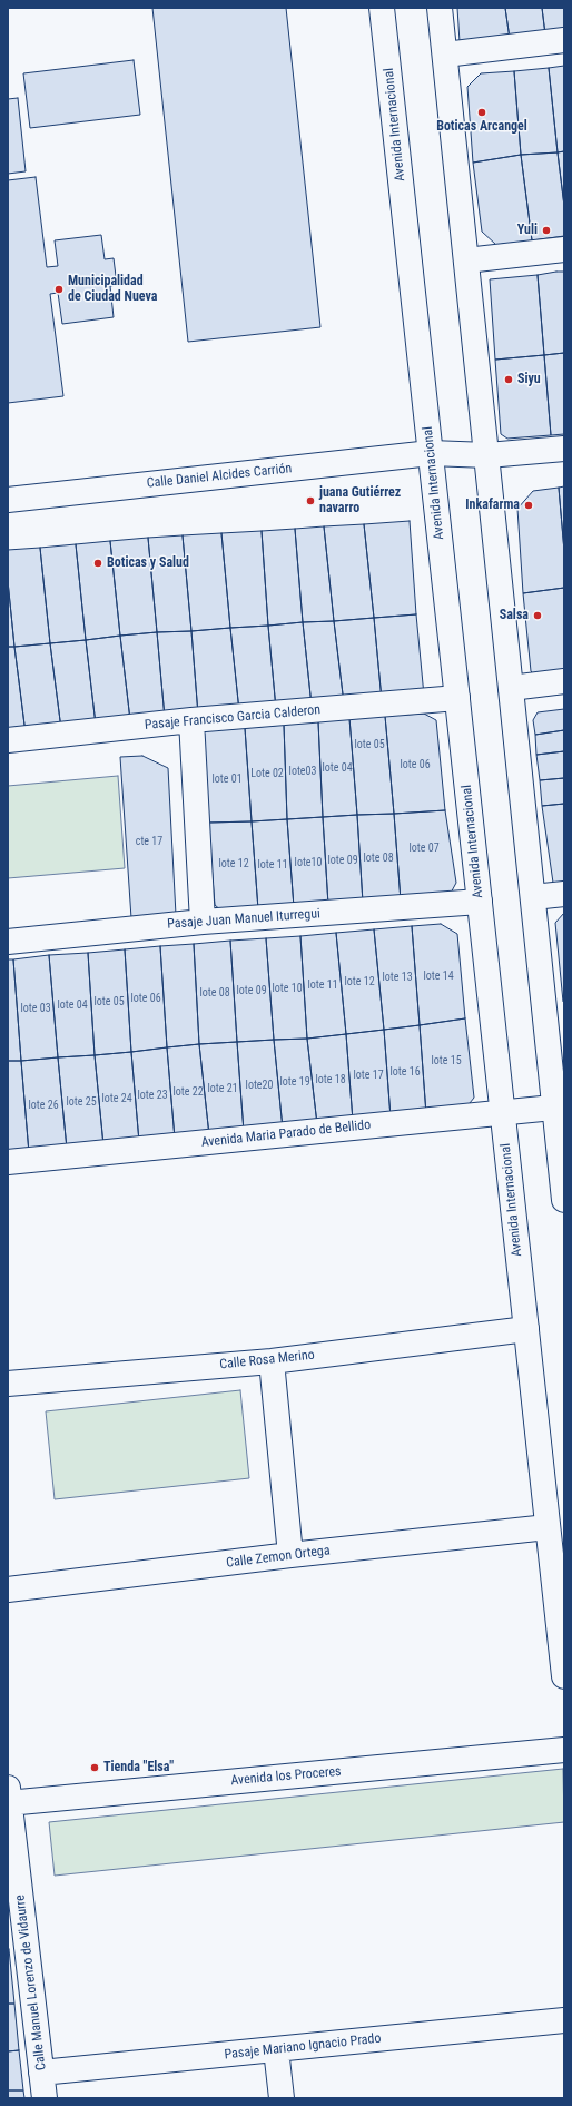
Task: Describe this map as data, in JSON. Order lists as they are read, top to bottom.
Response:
{
  "streets": {
    "street": [
      "Avenida Internacional",
      "Calle Daniel Alcides Carrión",
      "Pasaje Francisco Garcia Calderon",
      "Pasaje Juan Manuel Iturregui",
      "Avenida Maria Parado de Bellido",
      "Calle Rosa Merino",
      "Calle Zemon Ortega",
      "Avenida los Proceres",
      "Calle Manuel Lorenzo de Vidaurre",
      "Pasaje Mariano Ignacio Prado"
    ]
  },
  "crossings": [
    ["Avenida Internacional", "Calle Daniel Alcides Carrión"],
    ["Avenida Internacional", "Pasaje Francisco Garcia Calderon"],
    ["Avenida Internacional", "Pasaje Juan Manuel Iturregui"],
    ["Avenida Internacional", "Avenida Maria Parado de Bellido"],
    ["Avenida Internacional", "Calle Rosa Merino"],
    ["Avenida Internacional", "Calle Zemon Ortega"],
    ["Avenida los Proceres", "Calle Manuel Lorenzo de Vidaurre"],
    ["Calle Manuel Lorenzo de Vidaurre", "Pasaje Mariano Ignacio Prado"]
  ],
  "places": [
    "Boticas Arcangel",
    "Yuli",
    "Municipalidad de Ciudad Nueva",
    "Siyu",
    "juana Gutiérrez navarro",
    "Inkafarma",
    "Boticas y Salud",
    "Salsa",
    "Tienda \"Elsa\""
  ],
  "house_numbers": [
    "lote 05",
    "lote 06",
    "lote 04",
    "lote03",
    "Lote 02",
    "lote 01",
    "cte 17",
    "lote 07",
    "lote 08",
    "lote 09",
    "lote10",
    "lote 12",
    "lote 11",
    "lote 14",
    "lote 13",
    "lote 12",
    "lote 11",
    "lote 10",
    "lote 09",
    "lote 08",
    "lote 06",
    "lote 05",
    "lote 04",
    "lote 03",
    "lote 15",
    "lote 16",
    "lote 17",
    "lote 18",
    "lote 19",
    "lote20",
    "lote 21",
    "lote 22",
    "lote 23",
    "lote 24",
    "lote 25",
    "lote 26"
  ]
}
